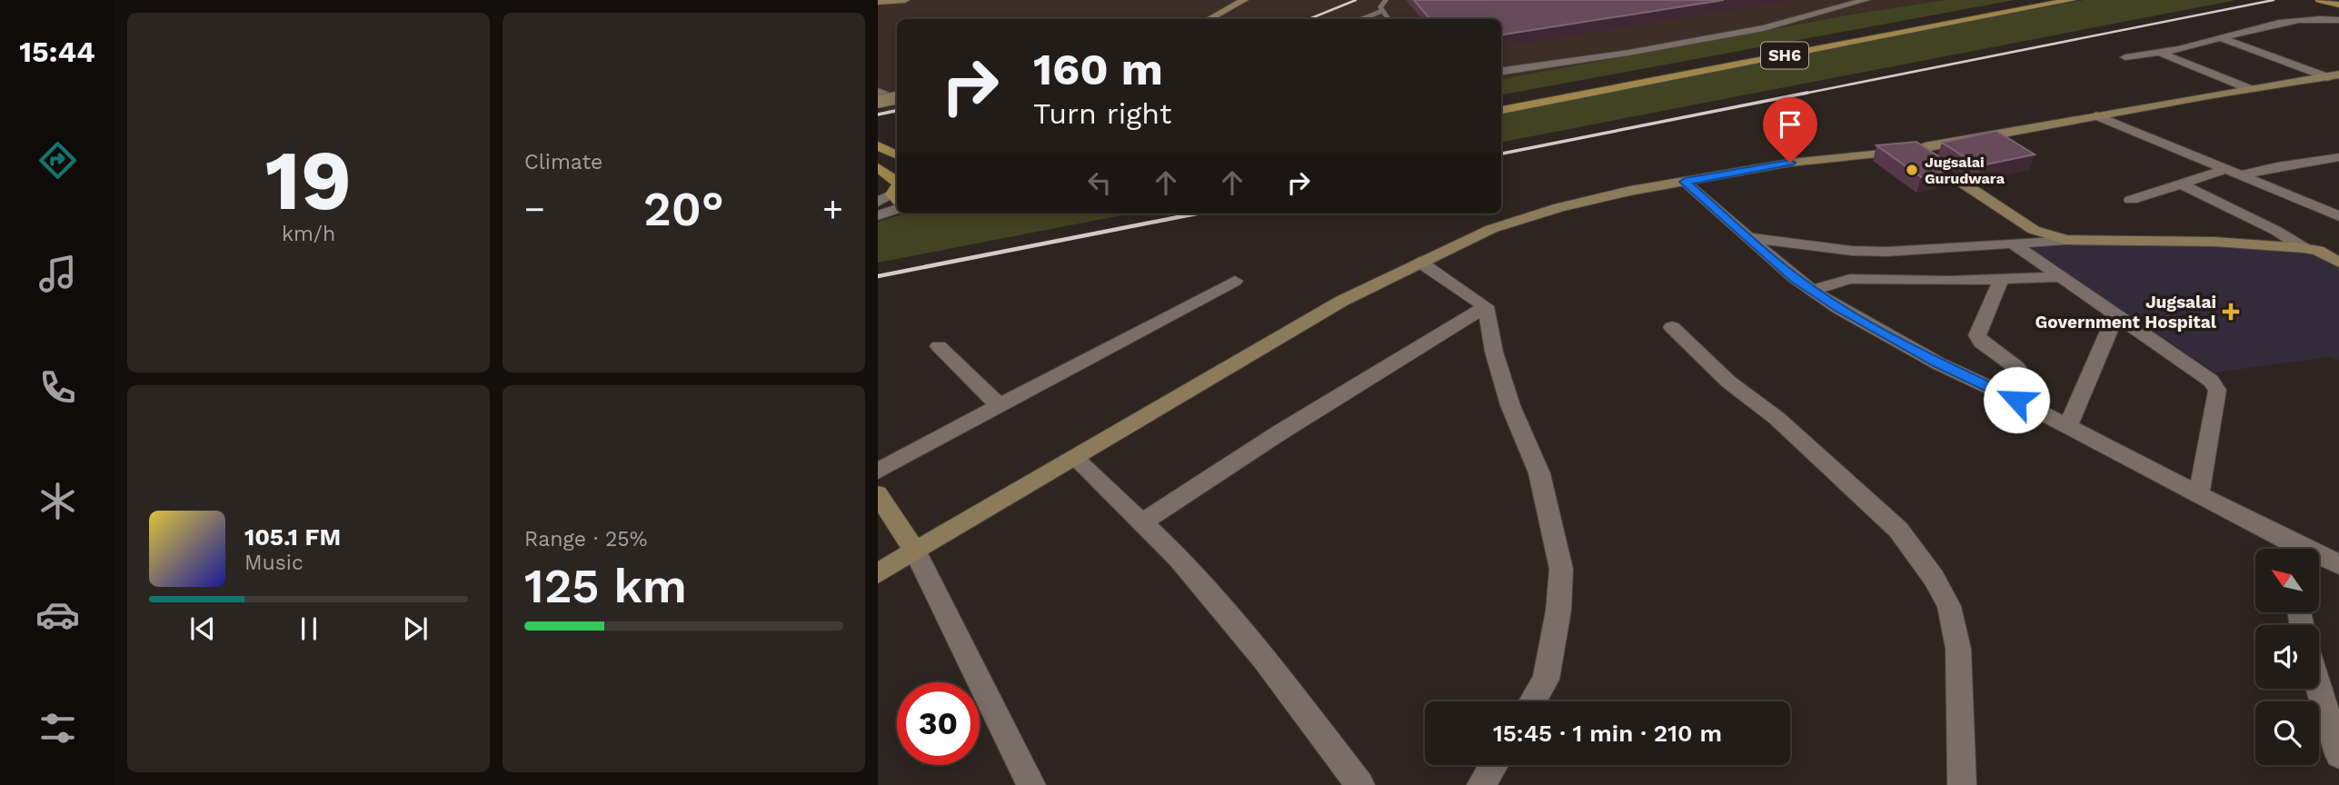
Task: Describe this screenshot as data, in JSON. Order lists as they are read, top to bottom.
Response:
{
  "streets": {
    "main road": ["SH6"]
  },
  "places": {
    "other": ["Jugsalai Gurudwara"],
    "health": ["Jugsalai Government Hospital"]
  },
  "north": "top left",
  "page": {
    "tabs": "15:44",
    "tile": [
      ["19", "km/h"],
      "Climate",
      ["Range · 25%", "125 km"]
    ],
    "turn": ["160 m", "Turn right"],
    "heat": ["−", "20°", "+"],
    "song": ["105.1 FM", "Music"],
    "limit": "30",
    "trip": "15:45 · 1 min · 210 m"
  }
}
